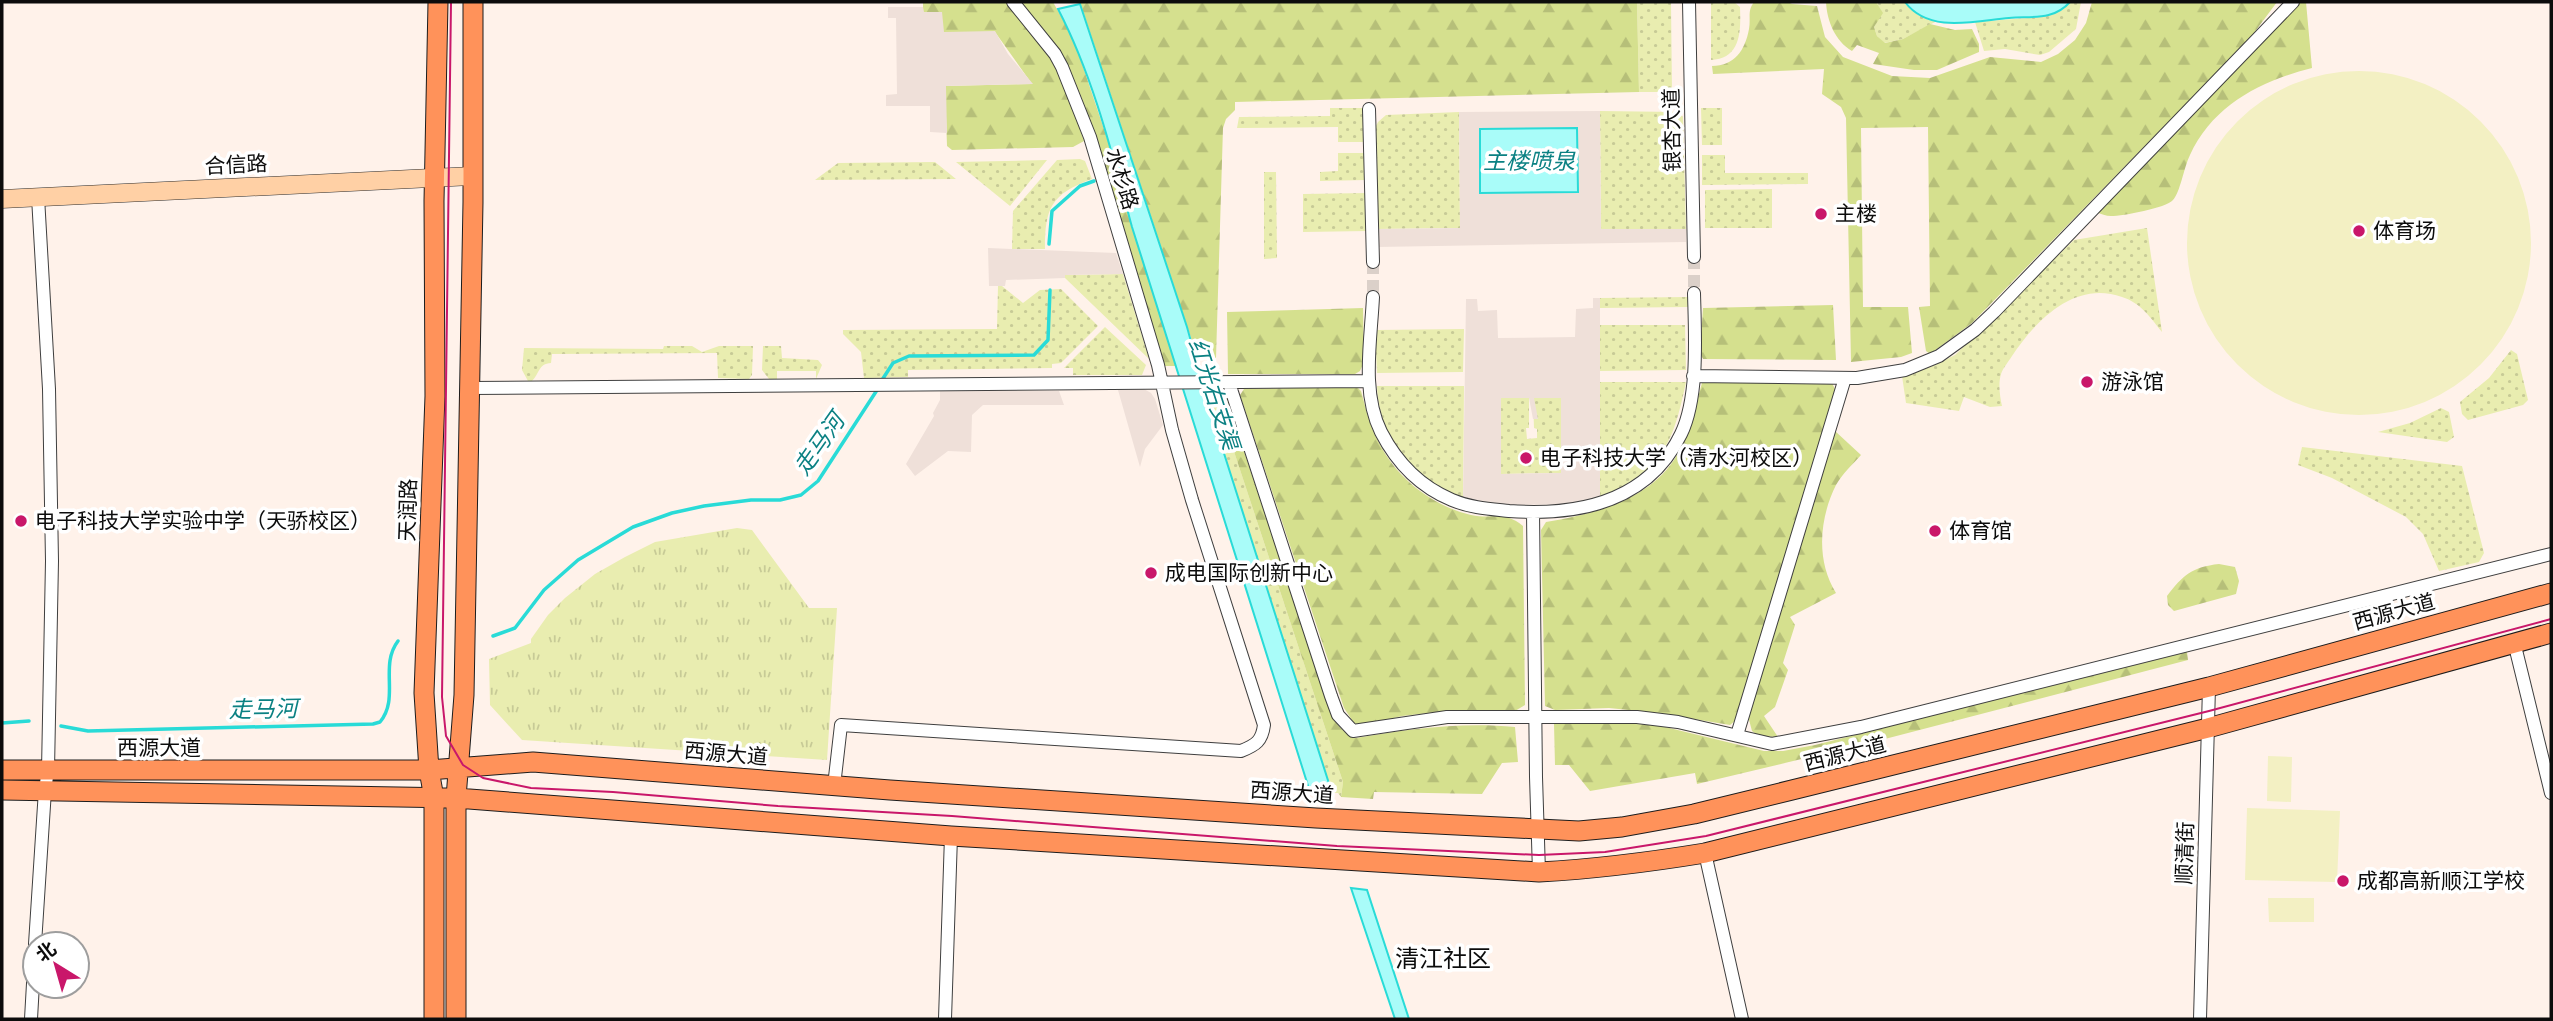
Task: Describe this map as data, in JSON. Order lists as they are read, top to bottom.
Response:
{
  "streets": {
    "main road": ["天润路", "西源大道"],
    "street": [
      "银杏大道",
      "合信路",
      "水杉路",
      "顺清街"
    ]
  },
  "crossings": [
    ["合信路", "天润路"],
    ["水杉路", "西源大道"],
    ["天润路", "西源大道"],
    ["西源大道", "顺清街"]
  ],
  "districts": ["清江社区"],
  "water": ["主楼喷泉", "红光右支渠", "走马河"],
  "places": [
    "主楼",
    "体育场",
    "游泳馆",
    "电子科技大学（清水河校区）",
    "电子科技大学实验中学（天骄校区）",
    "体育馆",
    "成电国际创新中心",
    "成都高新顺江学校"
  ],
  "north": "top left"
}
